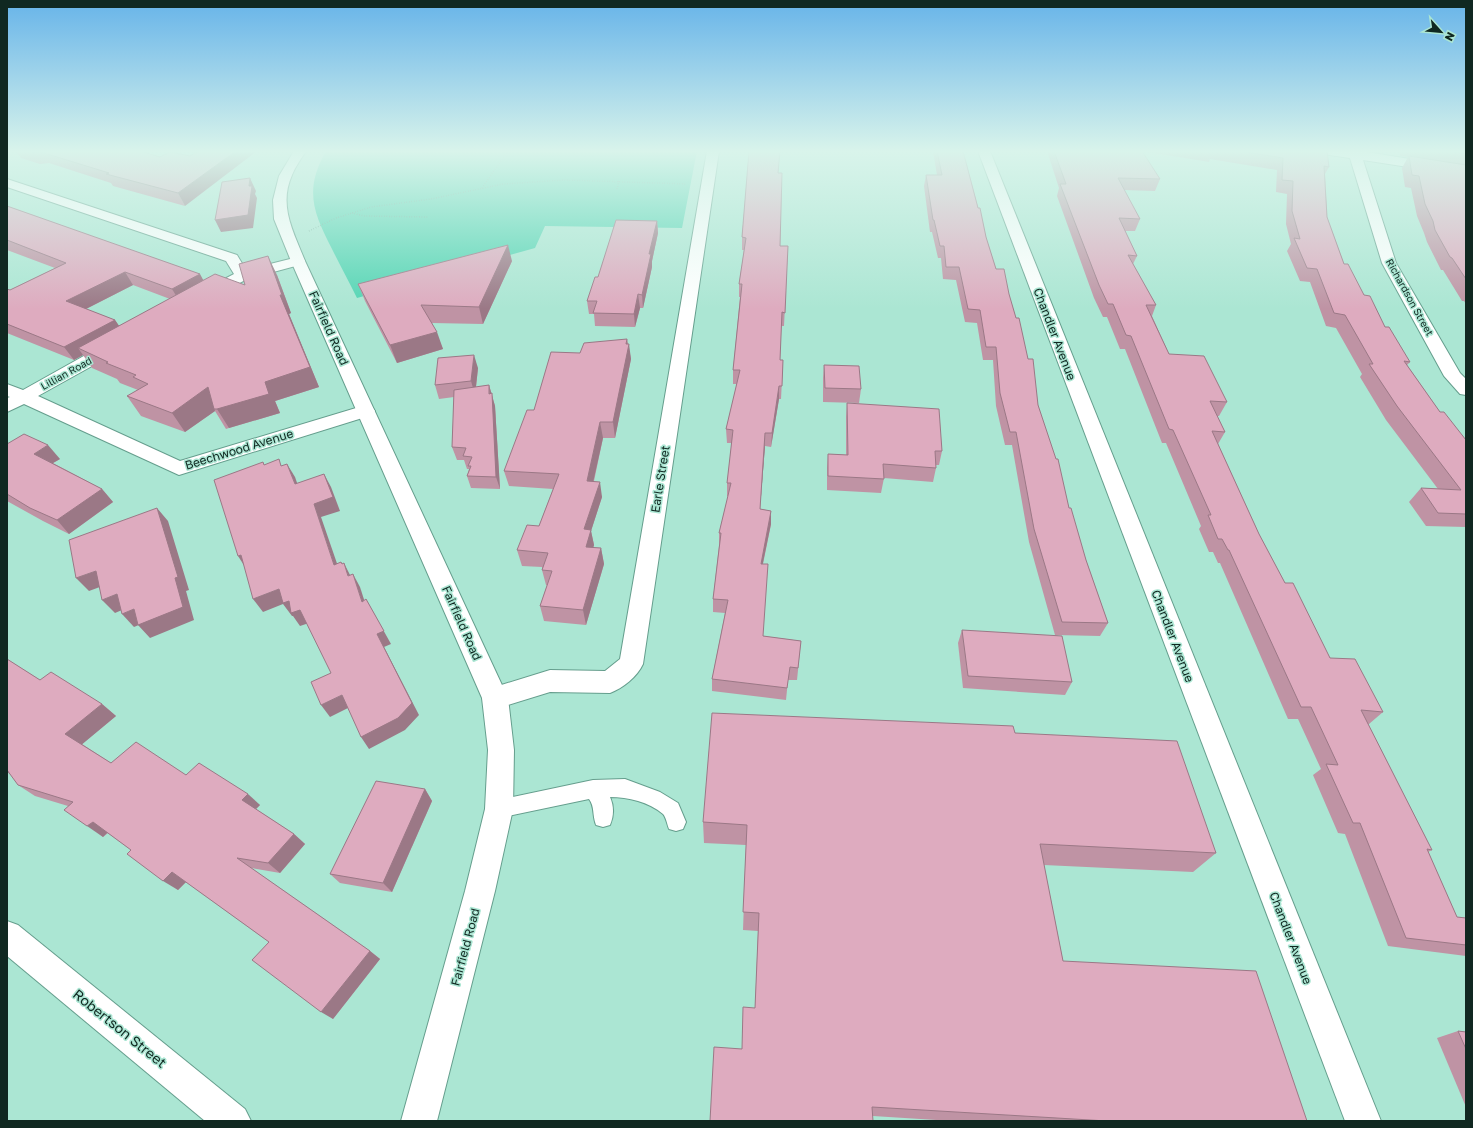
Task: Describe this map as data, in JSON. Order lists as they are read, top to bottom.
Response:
{
  "streets": {
    "street": [
      "Richardson Street",
      "Fairfield Road",
      "Chandler Avenue",
      "Lillian Road",
      "Beechwood Avenue",
      "Earle Street",
      "Robertson Street"
    ]
  },
  "crossings": [
    ["Fairfield Road", "Beechwood Avenue"],
    ["Fairfield Road", "Earle Street"],
    ["Lillian Road", "Beechwood Avenue"]
  ],
  "north": "bottom right"
}
